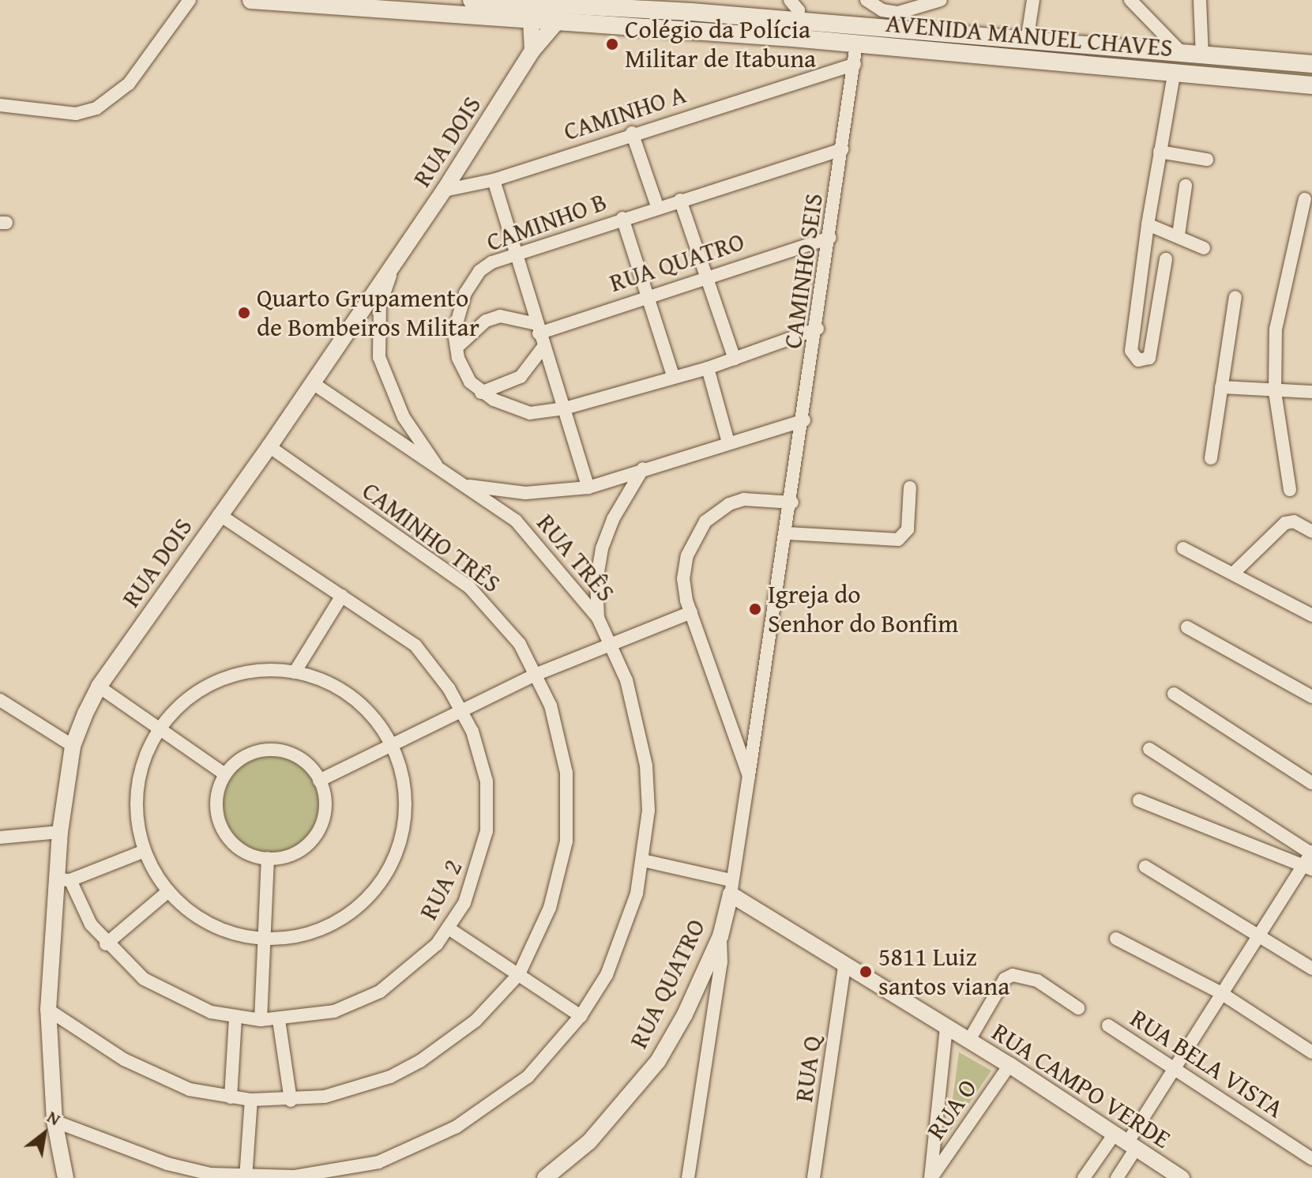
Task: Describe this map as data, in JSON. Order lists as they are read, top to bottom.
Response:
{
  "streets": {
    "main road": ["AVENIDA MANUEL CHAVES"],
    "street": [
      "CAMINHO A",
      "RUA DOIS",
      "CAMINHO B",
      "RUA QUATRO",
      "CAMINHO SEIS",
      "CAMINHO TRÊS",
      "RUA TRÊS",
      "RUA 2",
      "RUA BELA VISTA",
      "RUA Q",
      "RUA CAMPO VERDE",
      "RUA O"
    ]
  },
  "crossings": [
    ["AVENIDA MANUEL CHAVES", "RUA DOIS"],
    ["AVENIDA MANUEL CHAVES", "CAMINHO SEIS"],
    ["CAMINHO A", "RUA DOIS"],
    ["CAMINHO A", "CAMINHO SEIS"],
    ["RUA DOIS", "CAMINHO TRÊS"],
    ["RUA DOIS", "RUA TRÊS"],
    ["RUA DOIS", "RUA 2"],
    ["CAMINHO B", "RUA QUATRO"],
    ["CAMINHO B", "CAMINHO SEIS"],
    ["RUA QUATRO", "CAMINHO SEIS"],
    ["RUA QUATRO", "RUA CAMPO VERDE"],
    ["CAMINHO SEIS", "RUA CAMPO VERDE"],
    ["RUA Q", "RUA CAMPO VERDE"],
    ["RUA CAMPO VERDE", "RUA O"]
  ],
  "places": [
    "Colégio da Polícia Militar de Itabuna",
    "Quarto Grupamento de Bombeiros Militar",
    "Igreja do Senhor do Bonfim",
    "5811 Luiz santos viana"
  ],
  "north": "top right"
}
